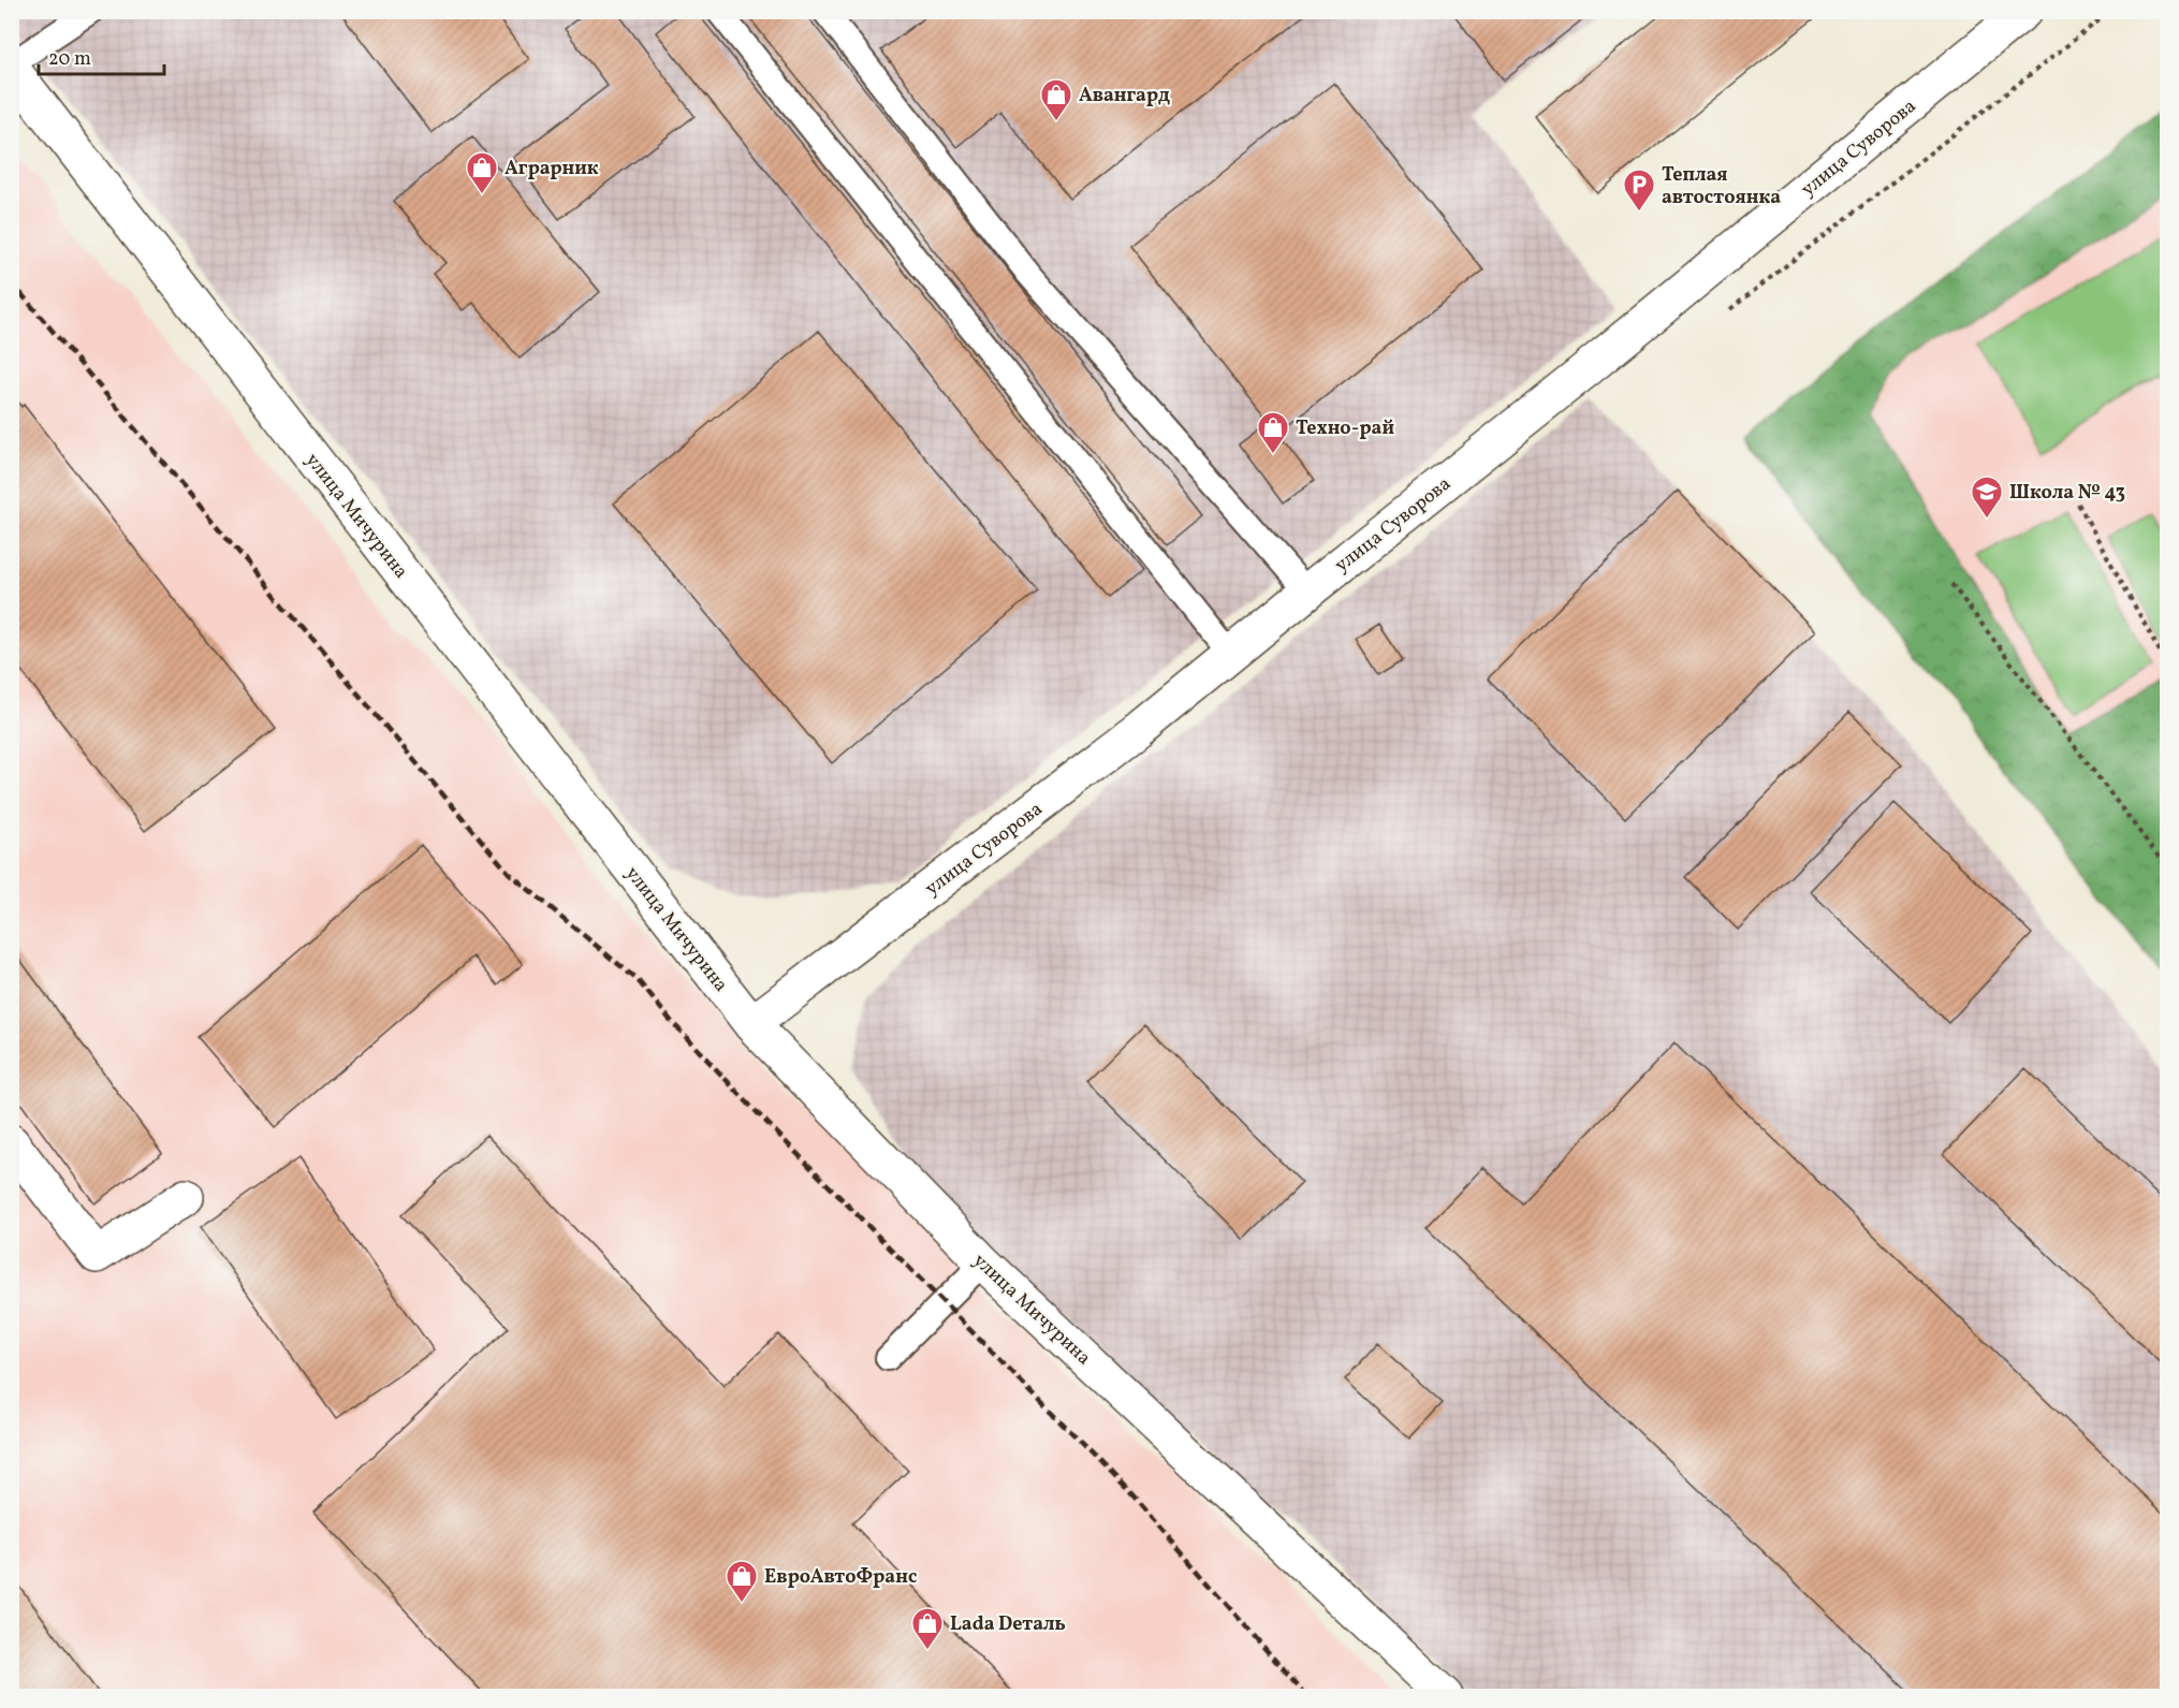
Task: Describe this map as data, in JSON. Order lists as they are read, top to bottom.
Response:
{
  "streets": {
    "main road": ["улица Суворова", "улица Мичурина"]
  },
  "crossings": [
    ["улица Суворова", "улица Мичурина"]
  ],
  "places": {
    "shop": [
      "Авангард",
      "Аграрник",
      "Техно-рай",
      "ЕвроАвтоФранс",
      "Lada Dеталь"
    ],
    "parking": ["Теплая автостоянка"],
    "school or university": ["Школа № 43"]
  },
  "scale_bar": "20 m"
}
